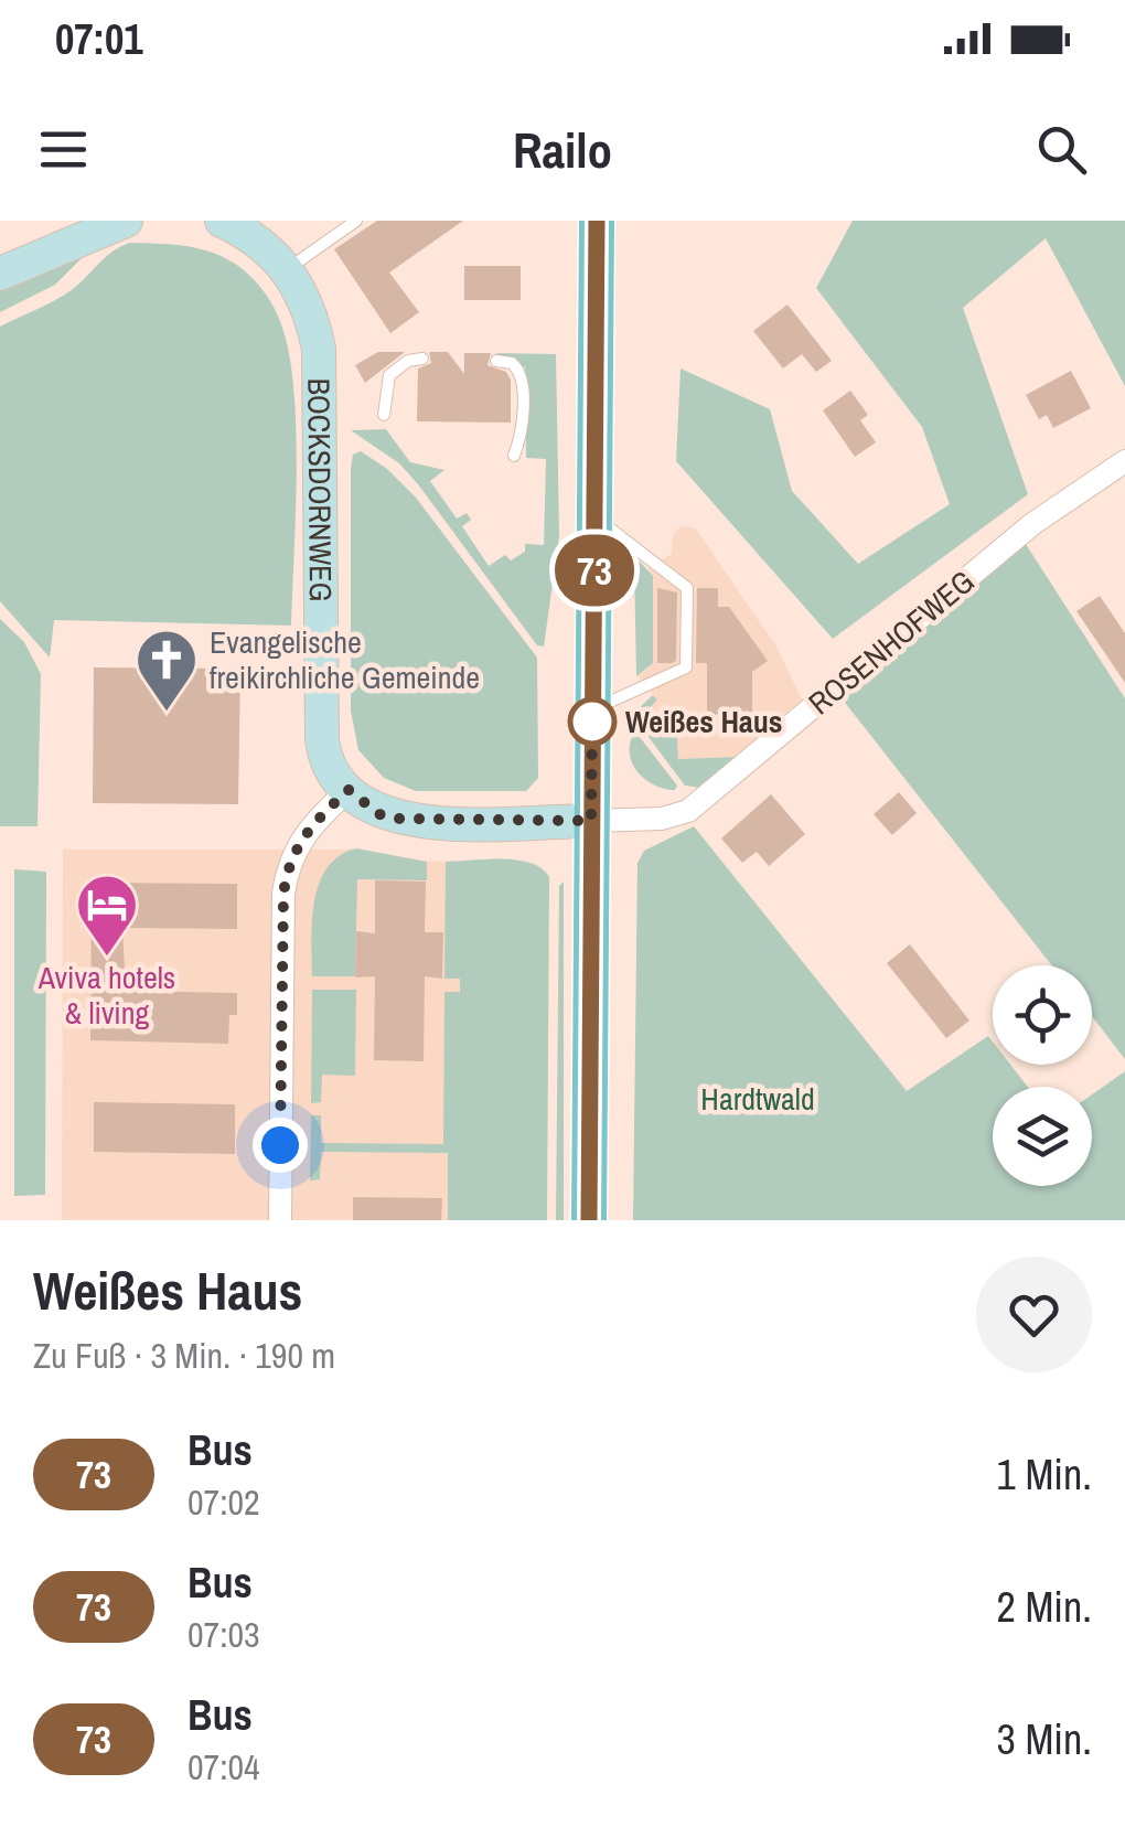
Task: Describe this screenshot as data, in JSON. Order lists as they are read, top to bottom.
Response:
{
  "streets": {
    "main road": ["BOCKSDORNWEG"],
    "street": ["ROSENHOFWEG"]
  },
  "parks": ["Hardtwald"],
  "places": {
    "church": ["Evangelische freikirchliche Gemeinde"],
    "other": ["Weißes Haus"],
    "hotel": ["Aviva hotels & living"]
  },
  "lines": ["bus line 73"],
  "page": {
    "status": "07:01",
    "header": "Railo",
    "on_map": "73",
    "heading": ["Weißes Haus", "Zu Fuß · 3 Min. · 190 m"],
    "list": [
      {
        "mark": "73",
        "name": "Bus",
        "note": "07:02",
        "value": "1 Min."
      },
      {
        "mark": "73",
        "name": "Bus",
        "note": "07:03",
        "value": "2 Min."
      },
      {
        "mark": "73",
        "name": "Bus",
        "note": "07:04",
        "value": "3 Min."
      }
    ]
  }
}
